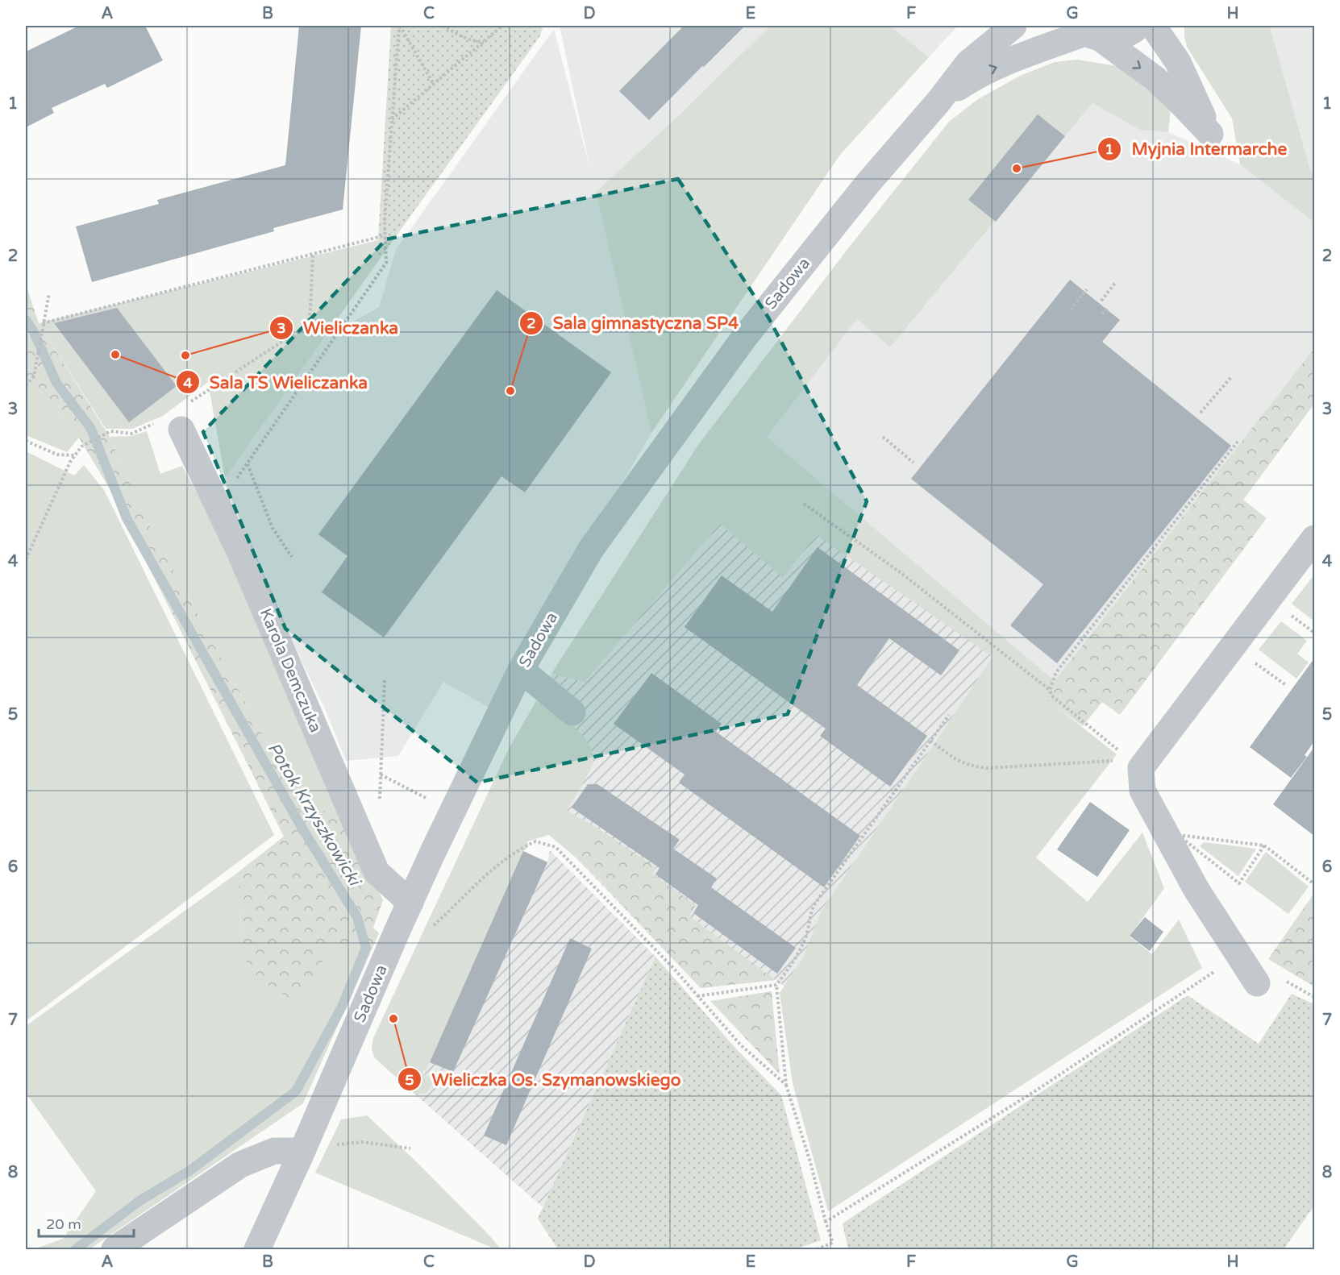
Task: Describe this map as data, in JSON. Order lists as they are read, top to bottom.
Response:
{
  "streets": {
    "street": ["Sadowa", "Karola Demczuka"]
  },
  "crossings": [
    ["Sadowa", "Karola Demczuka"]
  ],
  "water": ["Potok Krzyszkowicki"],
  "places": [
    "Myjnia Intermarche",
    "Sala TS Wieliczanka",
    "Wieliczanka",
    "Sala gimnastyczna SP4",
    "Wieliczka Os. Szymanowskiego"
  ],
  "scale_bar": "20 m",
  "grid": {
    "columns": [
      "A",
      "B",
      "C",
      "D",
      "E",
      "F",
      "G",
      "H"
    ],
    "rows": [
      "1",
      "2",
      "3",
      "4",
      "5",
      "6",
      "7",
      "8"
    ]
  }
}
